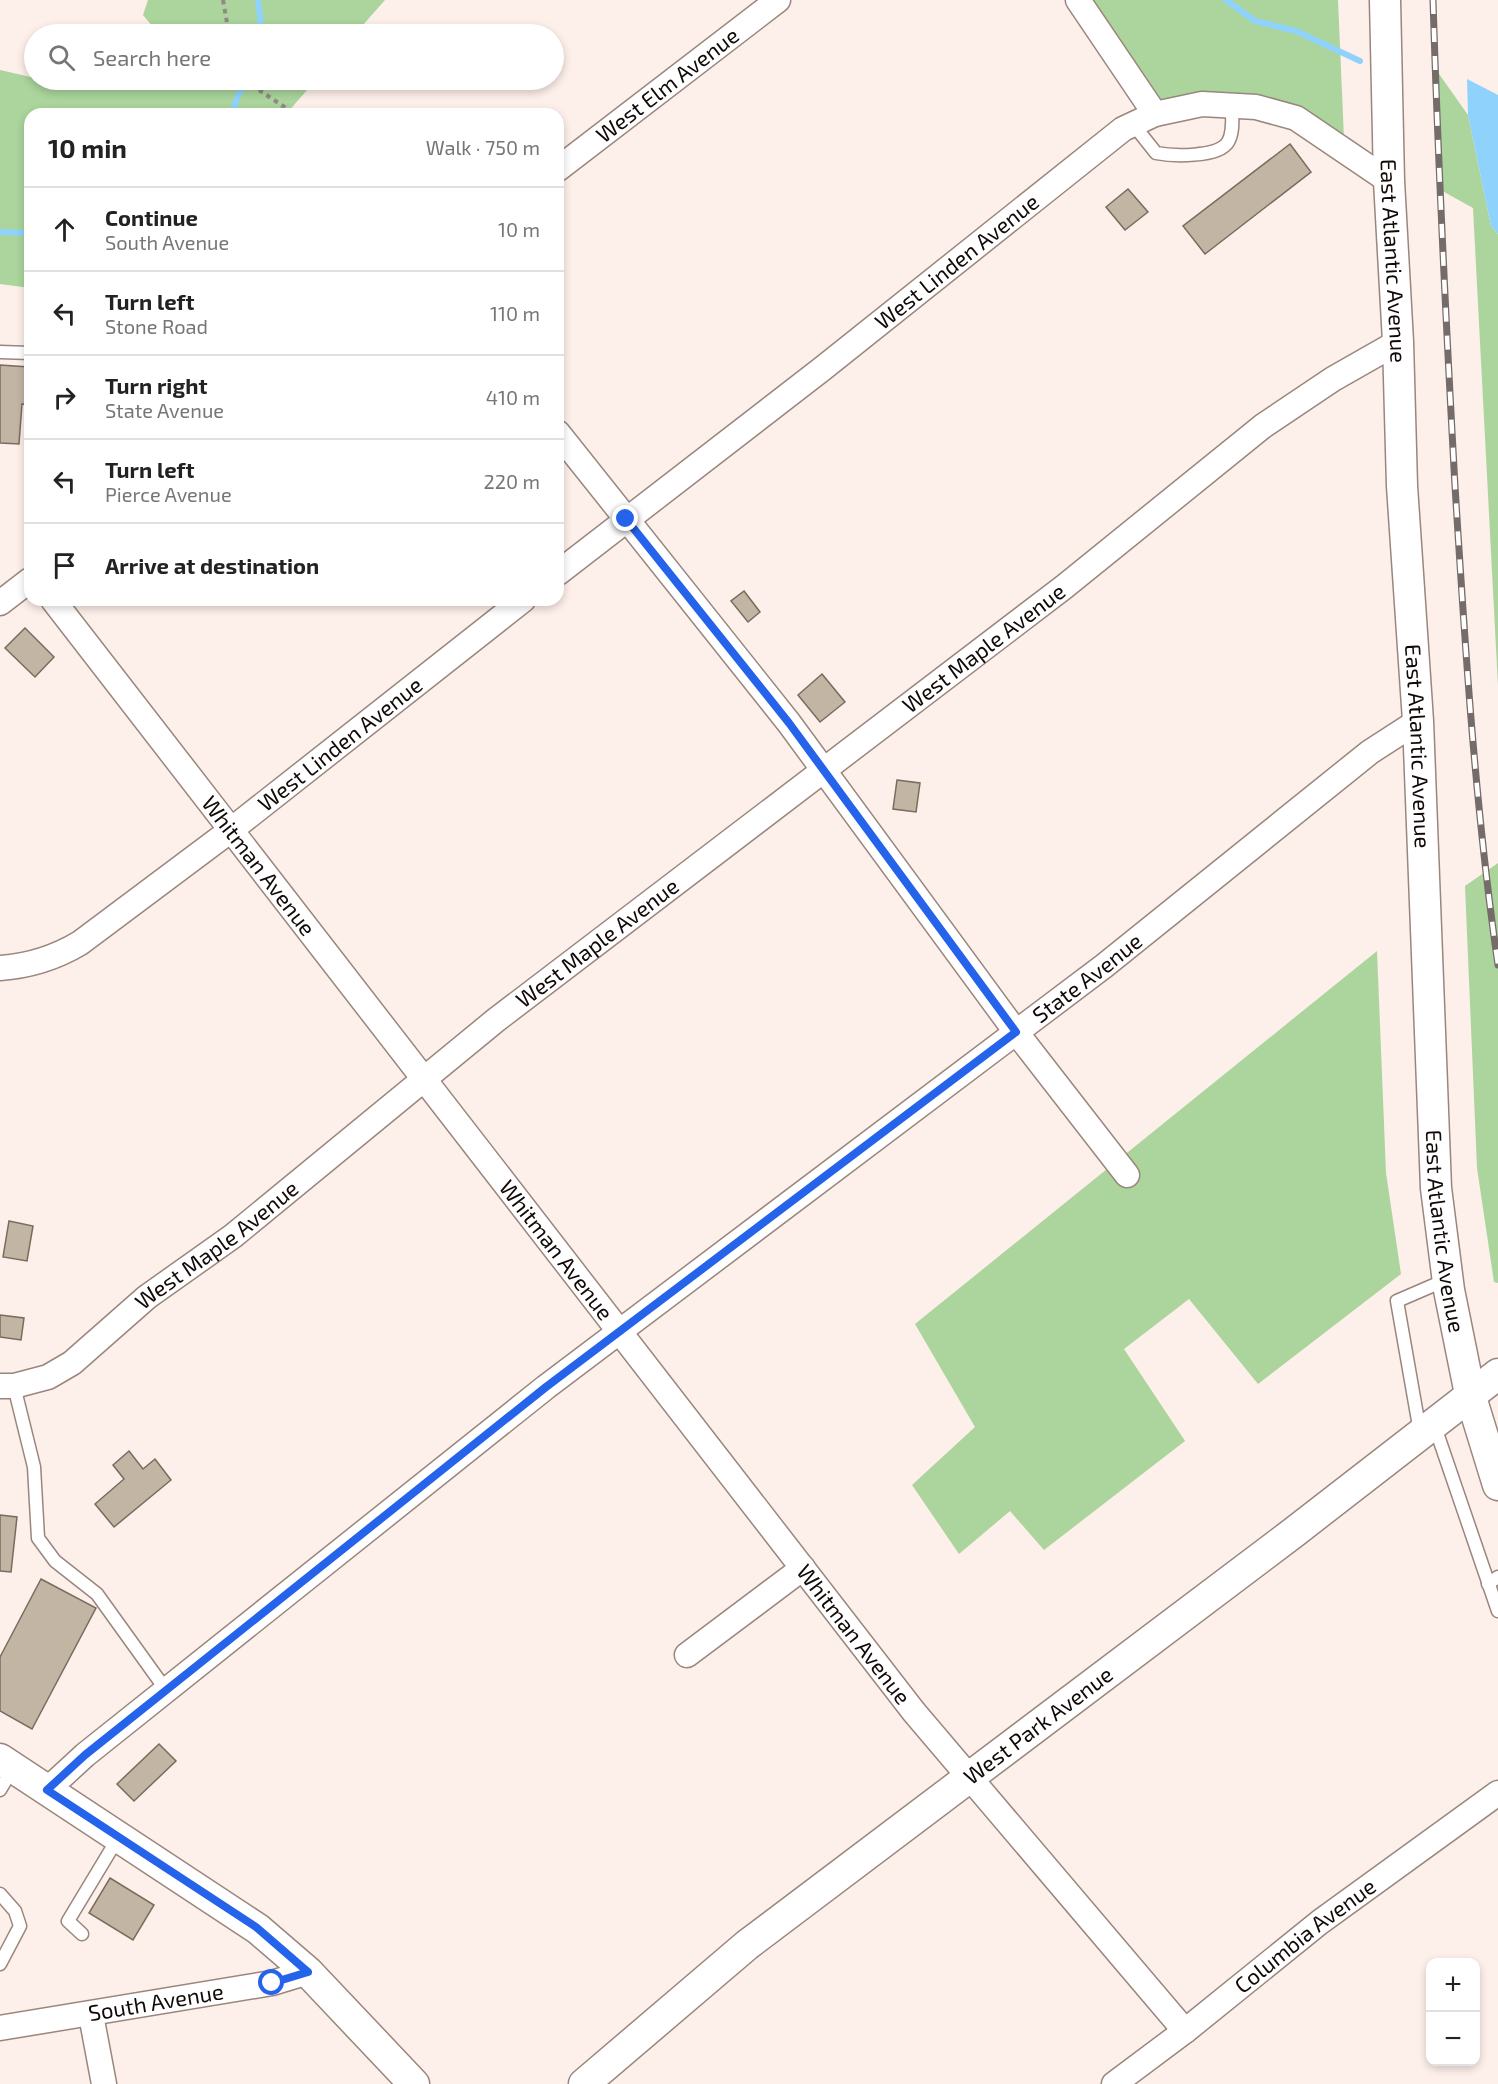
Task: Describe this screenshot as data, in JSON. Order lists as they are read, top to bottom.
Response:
{
  "streets": {
    "street": [
      "West Elm Avenue",
      "East Atlantic Avenue",
      "West Linden Avenue",
      "West Maple Avenue",
      "Whitman Avenue",
      "State Avenue",
      "West Park Avenue",
      "Columbia Avenue",
      "South Avenue"
    ]
  },
  "crossings": [
    ["East Atlantic Avenue", "West Linden Avenue"],
    ["East Atlantic Avenue", "West Maple Avenue"],
    ["East Atlantic Avenue", "State Avenue"],
    ["East Atlantic Avenue", "West Park Avenue"],
    ["West Linden Avenue", "Whitman Avenue"],
    ["West Maple Avenue", "Whitman Avenue"],
    ["Whitman Avenue", "State Avenue"],
    ["Whitman Avenue", "West Park Avenue"],
    ["Whitman Avenue", "Columbia Avenue"]
  ],
  "page": {
    "search": "Search here",
    "heading": ["10 min", "Walk · 750 m"],
    "list": [
      ["Continue", "South Avenue", "10 m"],
      ["Turn left", "Stone Road", "110 m"],
      ["Turn right", "State Avenue", "410 m"],
      ["Turn left", "Pierce Avenue", "220 m"],
      "Arrive at destination"
    ],
    "map_buttons": ["+", "−"]
  }
}
